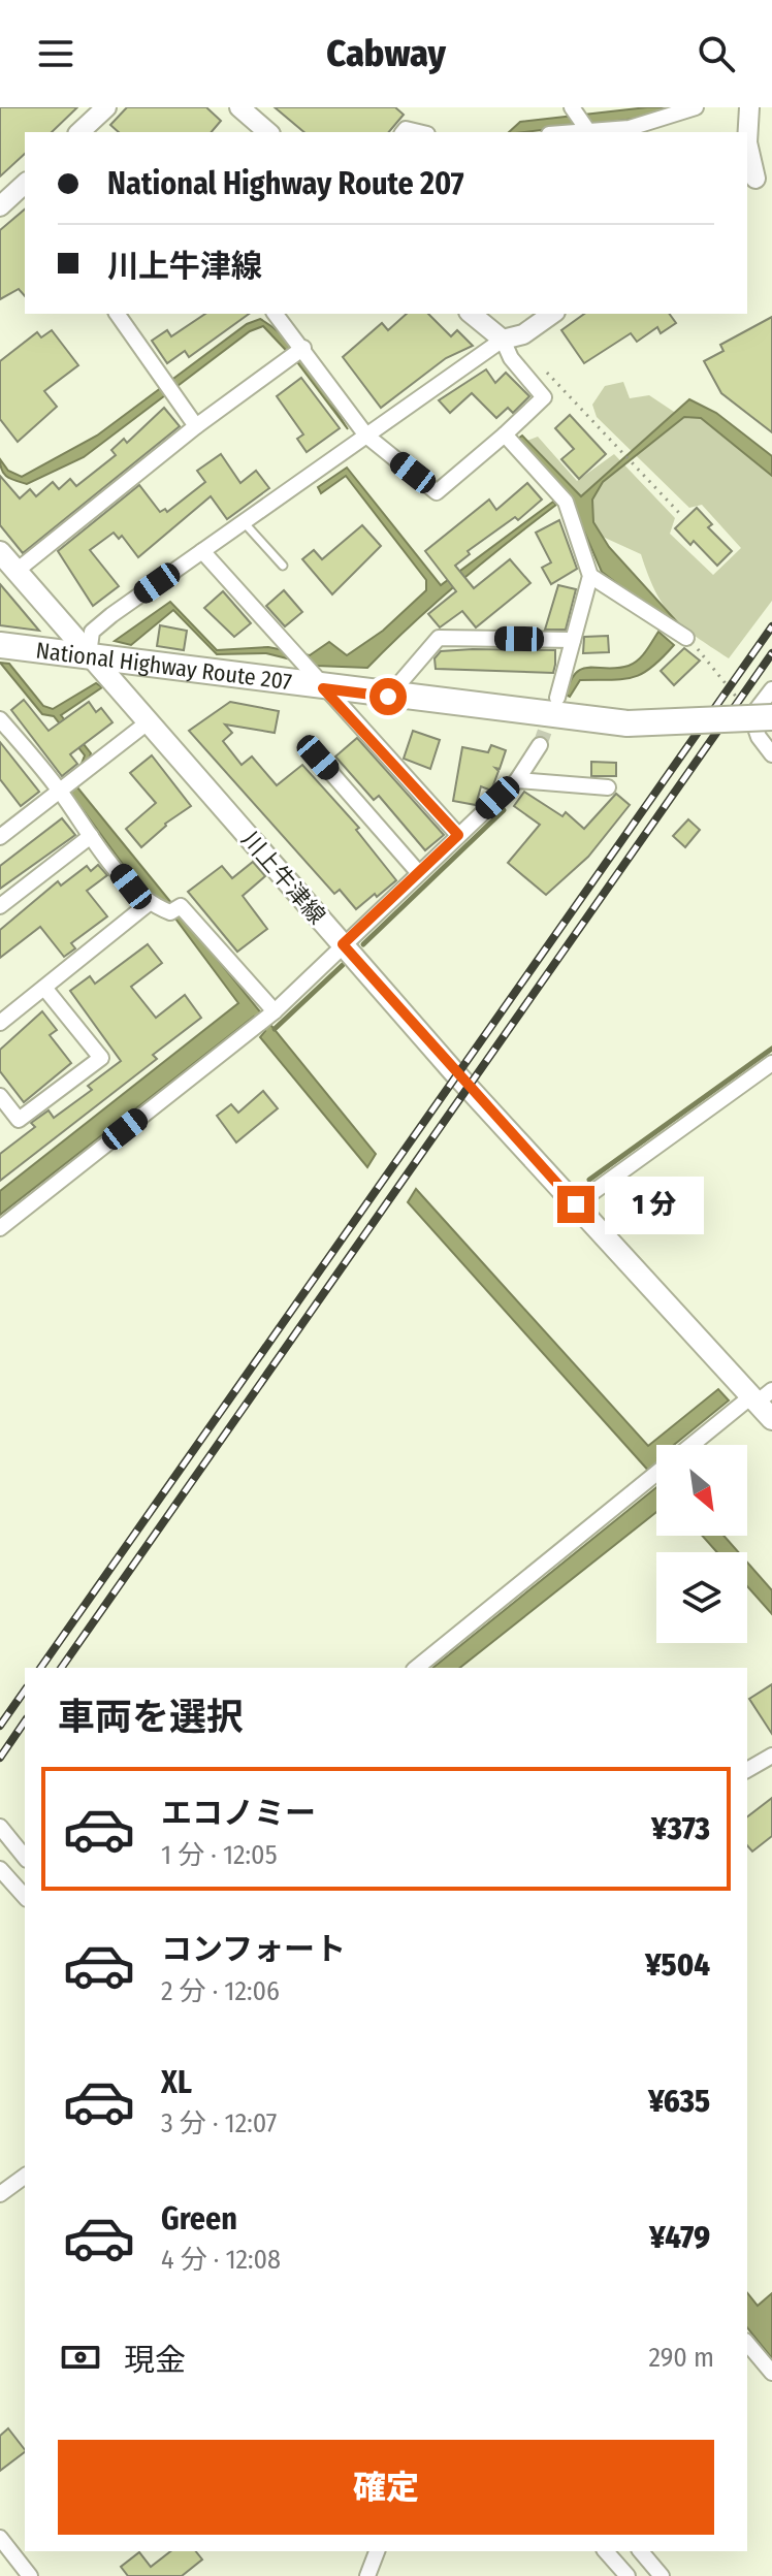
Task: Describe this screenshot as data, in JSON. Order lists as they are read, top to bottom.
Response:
{
  "streets": {
    "highway": ["National Highway Route 207"],
    "main road": ["川上牛津線"]
  },
  "crossings": [
    ["National Highway Route 207", "川上牛津線"]
  ],
  "north": "bottom right",
  "page": {
    "header": "Cabway",
    "banner": ["National Highway Route 207", "川上牛津線"],
    "bubble": "1 分",
    "heading": "車両を選択",
    "list": [
      {
        "name": "エコノミー",
        "note": "1 分 · 12:05",
        "value": "¥373"
      },
      {
        "name": "コンフォート",
        "note": "2 分 · 12:06",
        "value": "¥504"
      },
      {
        "name": "XL",
        "note": "3 分 · 12:07",
        "value": "¥635"
      },
      {
        "name": "Green",
        "note": "4 分 · 12:08",
        "value": "¥479"
      }
    ],
    "pay": ["現金", "290 m"],
    "buttons": "確定"
  }
}
